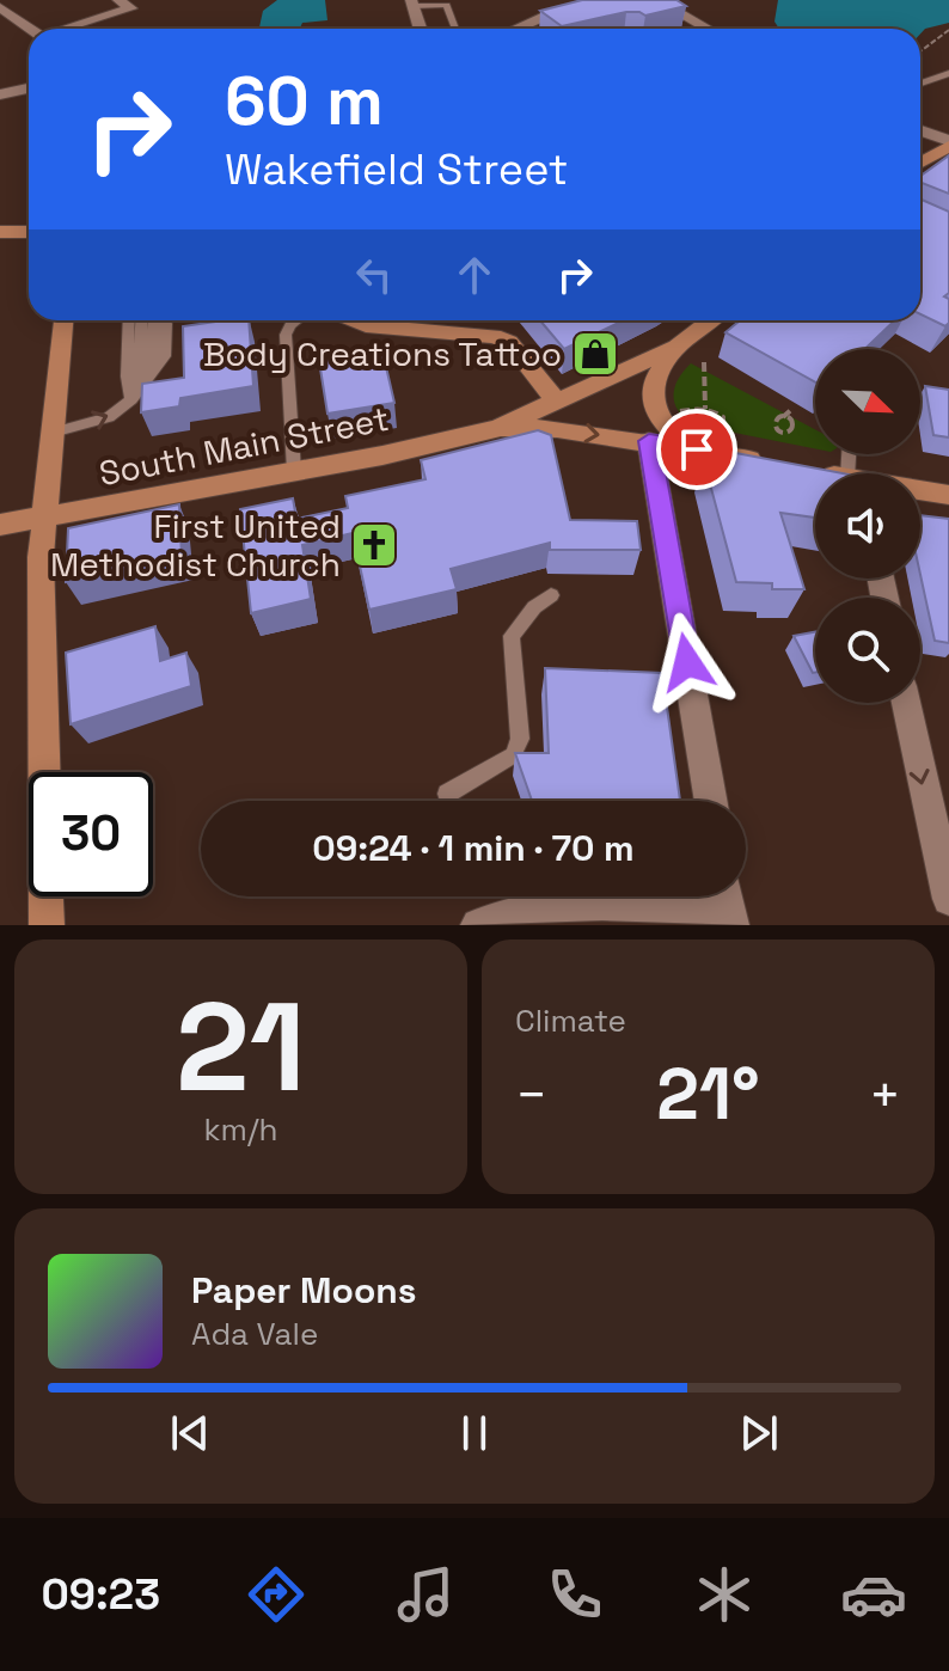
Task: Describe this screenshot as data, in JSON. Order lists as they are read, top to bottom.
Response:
{
  "streets": {
    "main road": ["South Main Street"]
  },
  "places": {
    "shop": ["Body Creations Tattoo"],
    "church": ["First United Methodist Church"]
  },
  "north": "bottom right",
  "page": {
    "turn": ["60 m", "Wakefield Street"],
    "limit": "30",
    "trip": "09:24 · 1 min · 70 m",
    "tile": [
      ["21", "km/h"],
      "Climate"
    ],
    "heat": ["−", "21°", "+"],
    "song": ["Paper Moons", "Ada Vale"],
    "tabs": "09:23"
  }
}
